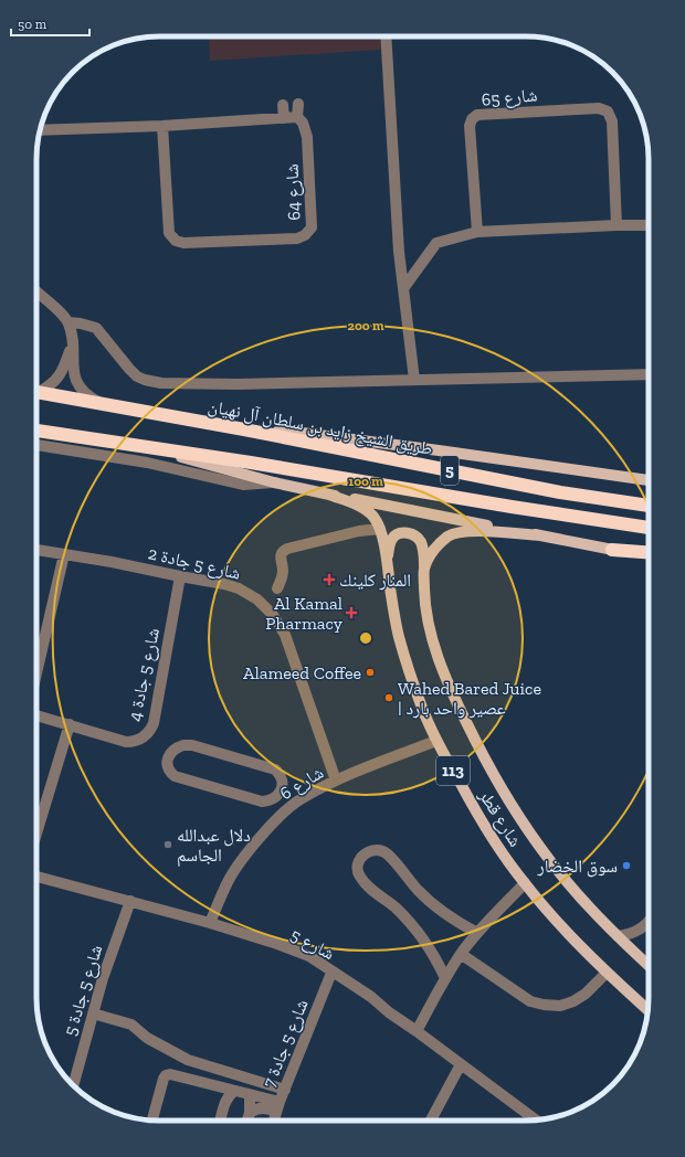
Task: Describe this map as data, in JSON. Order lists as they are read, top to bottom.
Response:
{
  "streets": {
    "highway": ["طريق الشيخ زايد بن سلطان آل نهيان", "5"],
    "main road": ["113", "شارع قطر"],
    "street": [
      "شارع 65",
      "شارع 64",
      "شارع 5 جادة 2",
      "شارع 5 جادة 4",
      "شارع 6",
      "شارع 5",
      "شارع 5 جادة 5",
      "شارع 5 جادة 7"
    ]
  },
  "crossings": [
    ["شارع 5 جادة 2", "شارع 5 جادة 4"],
    ["شارع 5 جادة 2", "شارع 6"],
    ["شارع 6", "شارع قطر"],
    ["شارع 6", "شارع 5"],
    ["شارع 5", "شارع 5 جادة 5"],
    ["شارع 5", "شارع 5 جادة 7"]
  ],
  "places": {
    "health": ["المنار كلينك", "Al Kamal Pharmacy"],
    "other": [
      "Alameed Coffee",
      "Wahed Bared Juice | عصير واحد بارد",
      "دلال عبدالله الجاسم",
      "سوق الخضار"
    ]
  },
  "scale_bar": "50 m",
  "rings": ["200 m", "100 m"]
}
